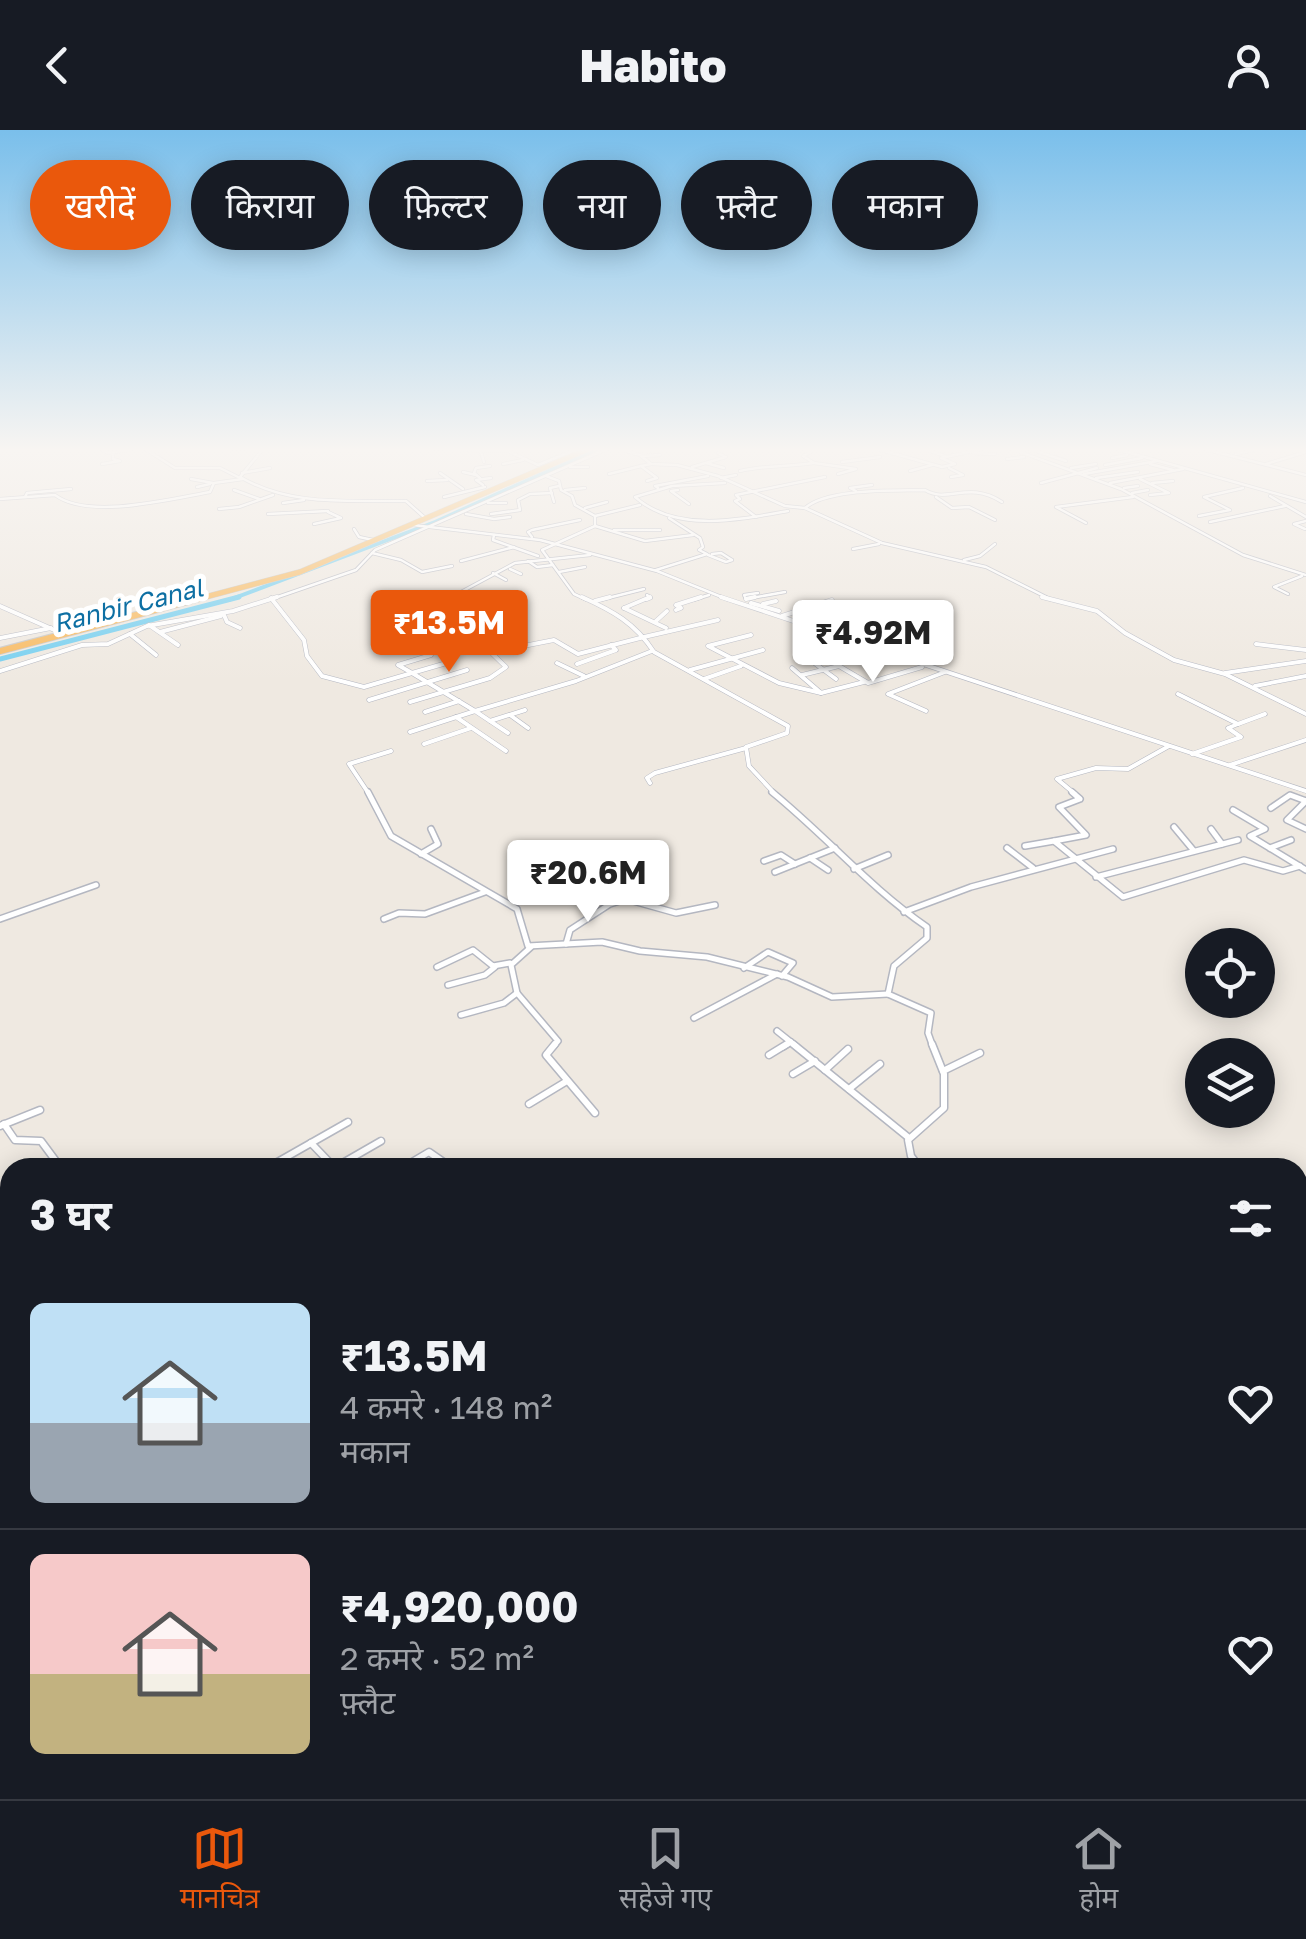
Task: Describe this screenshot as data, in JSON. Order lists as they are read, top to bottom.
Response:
{
  "water": ["Ranbir Canal"],
  "page": {
    "header": "Habito",
    "chip": [
      "खरीदें",
      "किराया",
      "फ़िल्टर",
      "नया",
      "फ़्लैट",
      "मकान"
    ],
    "price": ["₹13.5M", "₹4.92M", "₹20.6M"],
    "heading": "3 घर",
    "list": [
      {
        "name": "₹13.5M",
        "note": "4 कमरे · 148 m² · मकान"
      },
      {
        "name": "₹4,920,000",
        "note": "2 कमरे · 52 m² · फ़्लैट"
      }
    ],
    "tabs": ["मानचित्र", "सहेजे गए", "होम"]
  }
}
